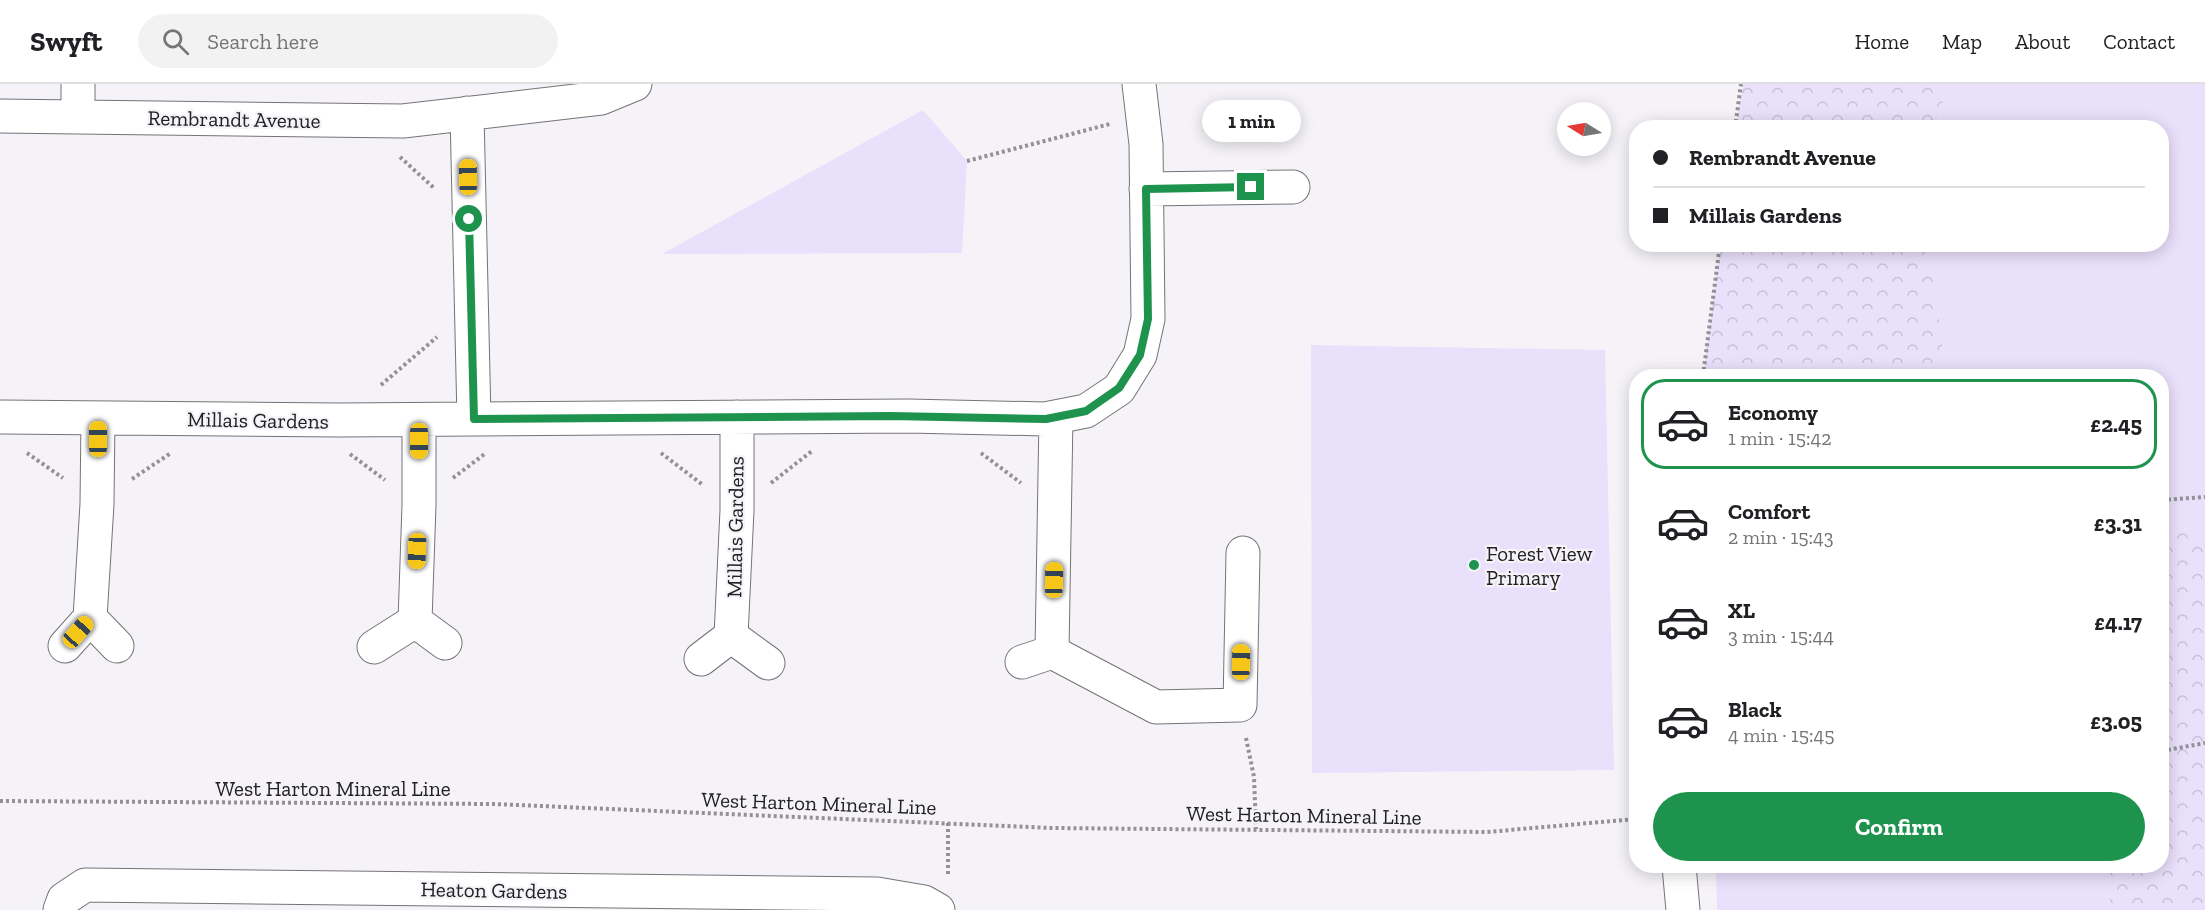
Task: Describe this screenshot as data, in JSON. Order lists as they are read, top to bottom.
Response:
{
  "streets": {
    "street": ["Rembrandt Avenue", "Millais Gardens", "Heaton Gardens"],
    "path": ["West Harton Mineral Line"]
  },
  "places": ["Forest View Primary"],
  "north": "left",
  "page": {
    "header": "Swyft",
    "search": "Search here",
    "nav": [
      "Home",
      "Map",
      "About",
      "Contact"
    ],
    "bubble": "1 min",
    "banner": ["Rembrandt Avenue", "Millais Gardens"],
    "list": [
      {
        "name": "Economy",
        "note": "1 min · 15:42",
        "value": "£2.45"
      },
      {
        "name": "Comfort",
        "note": "2 min · 15:43",
        "value": "£3.31"
      },
      {
        "name": "XL",
        "note": "3 min · 15:44",
        "value": "£4.17"
      },
      {
        "name": "Black",
        "note": "4 min · 15:45",
        "value": "£3.05"
      }
    ],
    "buttons": "Confirm"
  }
}
